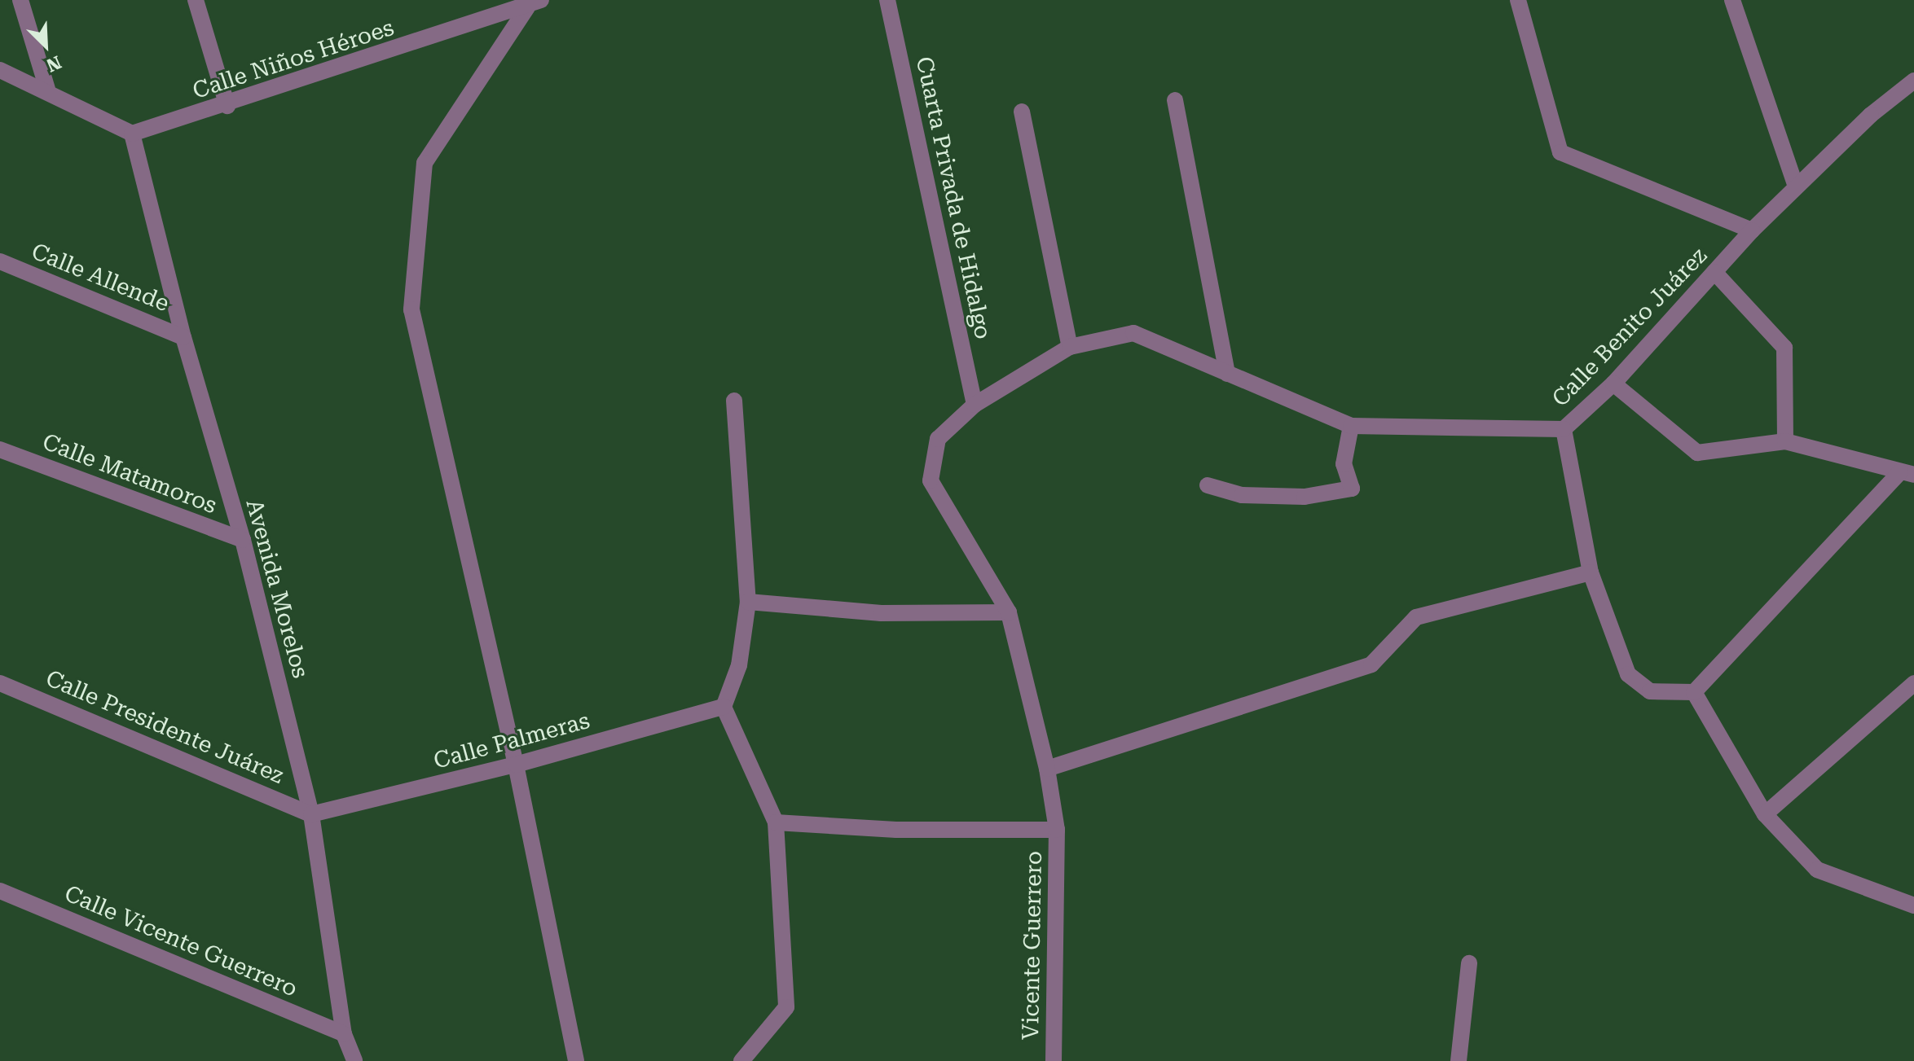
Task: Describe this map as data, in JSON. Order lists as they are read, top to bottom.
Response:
{
  "streets": {
    "street": [
      "Calle Niños Héroes",
      "Cuarta Privada de Hidalgo",
      "Calle Allende",
      "Calle Benito Juárez",
      "Calle Matamoros",
      "Avenida Morelos",
      "Calle Presidente Juárez",
      "Calle Palmeras",
      "Calle Vicente Guerrero",
      "Vicente Guerrero"
    ]
  },
  "crossings": [
    ["Calle Niños Héroes", "Avenida Morelos"],
    ["Cuarta Privada de Hidalgo", "Vicente Guerrero"],
    ["Calle Allende", "Avenida Morelos"],
    ["Calle Matamoros", "Avenida Morelos"],
    ["Avenida Morelos", "Calle Presidente Juárez"],
    ["Avenida Morelos", "Calle Palmeras"],
    ["Avenida Morelos", "Calle Vicente Guerrero"],
    ["Calle Presidente Juárez", "Calle Palmeras"]
  ],
  "north": "bottom right"
}
